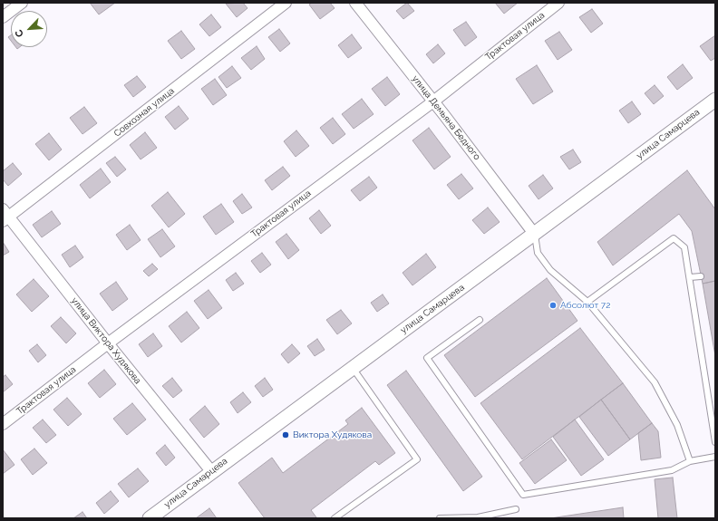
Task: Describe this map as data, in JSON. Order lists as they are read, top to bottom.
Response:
{
  "streets": {
    "street": [
      "Трактовая улица",
      "Совхозная улица",
      "улица Демьяна Бедного",
      "улица Самарцева",
      "улица Виктора Худякова"
    ]
  },
  "crossings": [
    ["Трактовая улица", "улица Демьяна Бедного"],
    ["Трактовая улица", "улица Виктора Худякова"],
    ["Совхозная улица", "улица Виктора Худякова"],
    ["улица Демьяна Бедного", "улица Самарцева"],
    ["улица Самарцева", "улица Виктора Худякова"]
  ],
  "places": ["Абсолют 72", "Виктора Худякова"],
  "north": "bottom left"
}
